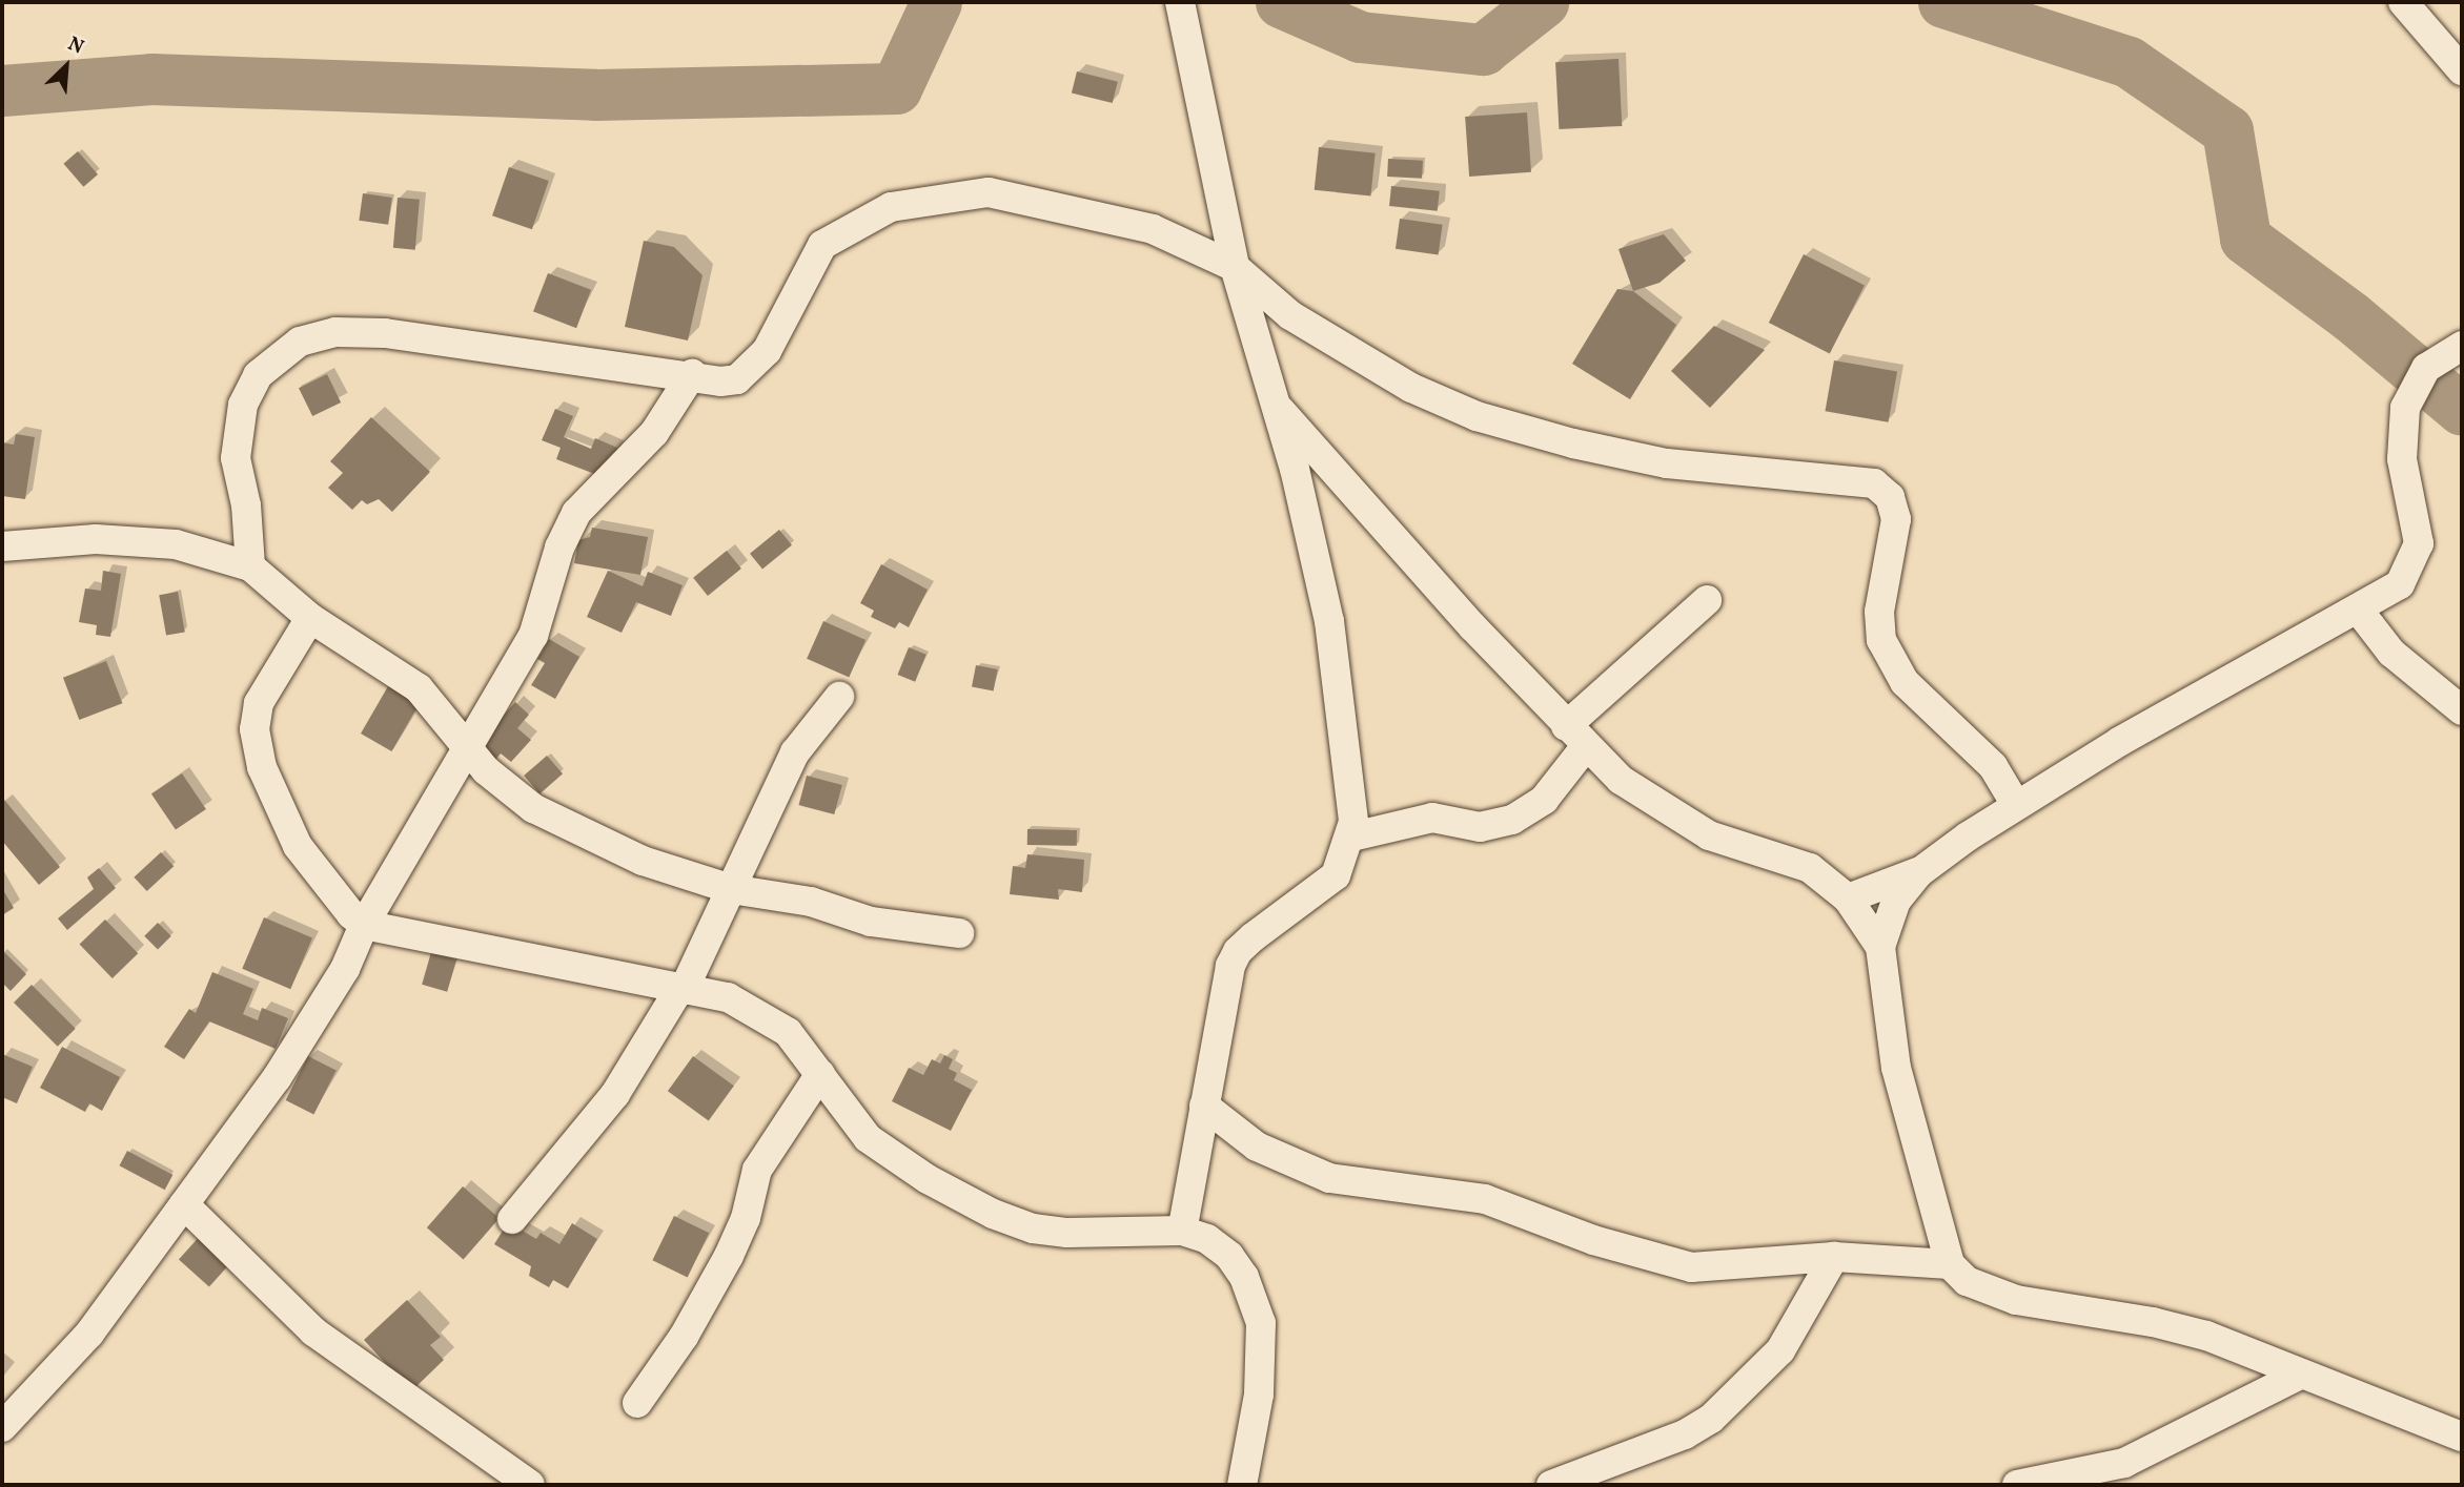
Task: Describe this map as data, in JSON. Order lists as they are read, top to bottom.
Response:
{
  "north": "top right"
}
